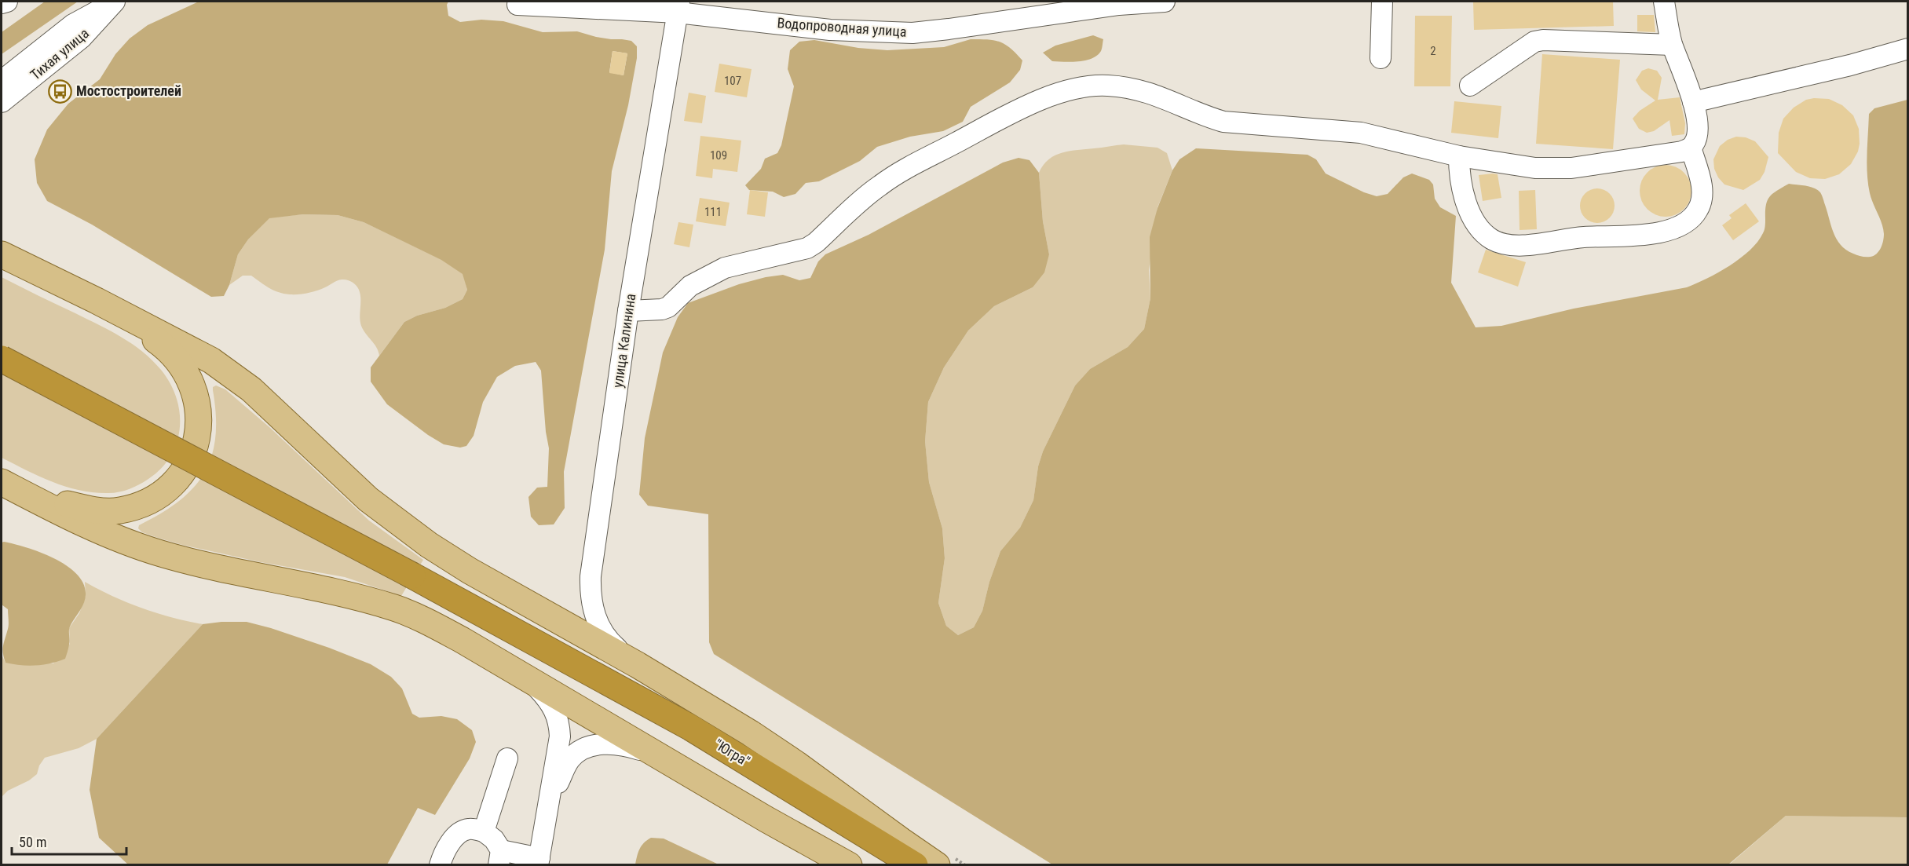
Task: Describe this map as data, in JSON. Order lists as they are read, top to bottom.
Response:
{
  "streets": {
    "highway": ["\"Югра\""],
    "street": ["Водопроводная улица", "Тихая улица", "улица Калинина"]
  },
  "crossings": [
    ["Водопроводная улица", "улица Калинина"]
  ],
  "places": {
    "bus stop": ["Мостостроителей"]
  },
  "house_numbers": [
    "2",
    "107",
    "109",
    "111"
  ],
  "scale_bar": "50 m"
}
